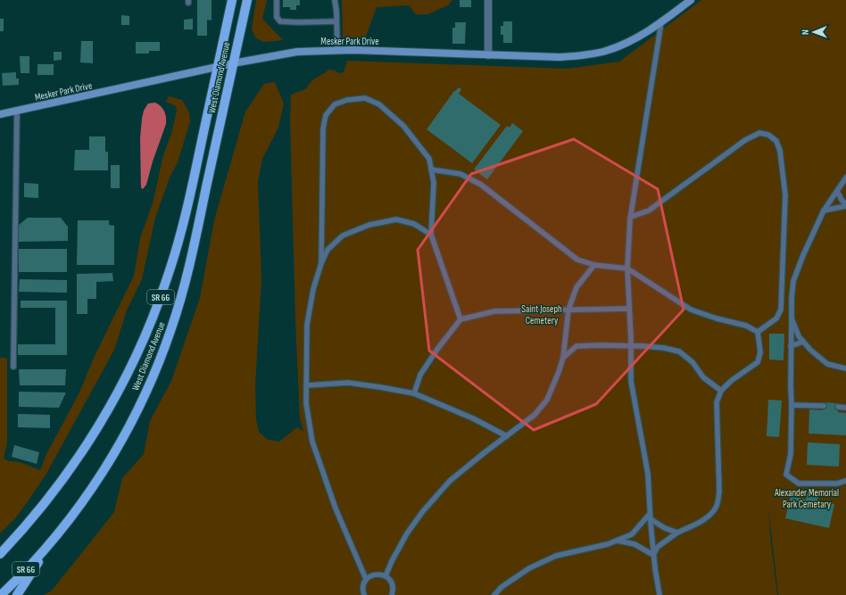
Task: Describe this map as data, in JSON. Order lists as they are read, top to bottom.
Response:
{
  "streets": {
    "main road": ["West Diamond Avenue", "SR 66"],
    "street": ["Mesker Park Drive"]
  },
  "crossings": [
    ["Mesker Park Drive", "West Diamond Avenue"]
  ],
  "parks": ["Saint Joseph Cemetery", "Alexander Memorial Park Cemetary"],
  "north": "left"
}
